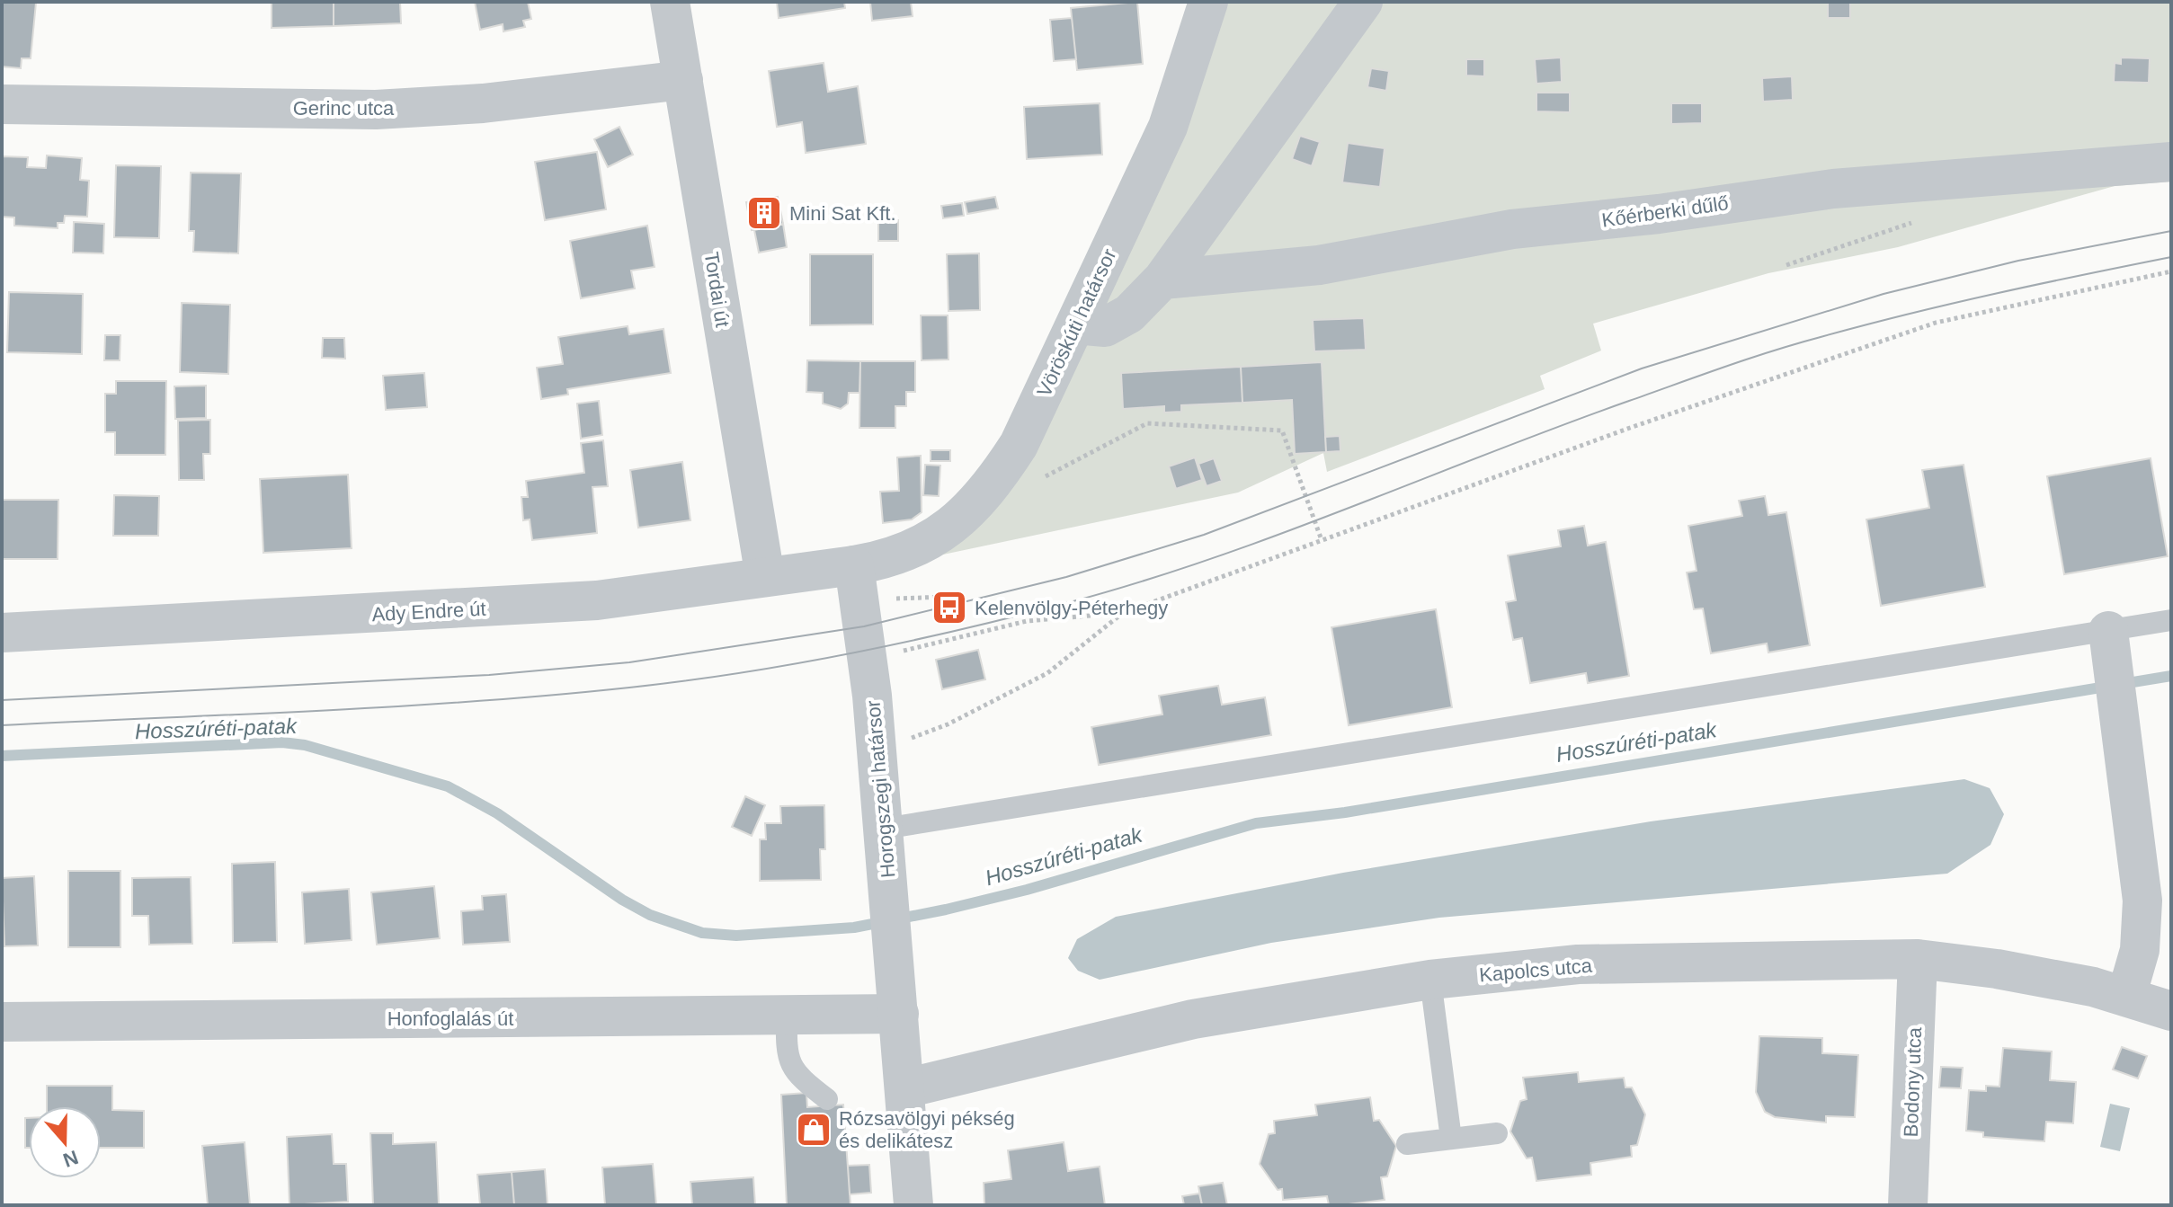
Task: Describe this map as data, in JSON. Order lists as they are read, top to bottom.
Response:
{
  "streets": {
    "street": [
      "Gerinc utca",
      "Kőérberki dűlő",
      "Tordai út",
      "Vöröskúti határsor",
      "Ady Endre út",
      "Horogszegi határsor",
      "Kapolcs utca",
      "Honfoglalás út",
      "Bodony utca"
    ]
  },
  "crossings": [
    ["Gerinc utca", "Tordai út"],
    ["Tordai út", "Ady Endre út"],
    ["Vöröskúti határsor", "Ady Endre út"],
    ["Vöröskúti határsor", "Horogszegi határsor"],
    ["Ady Endre út", "Horogszegi határsor"],
    ["Horogszegi határsor", "Kapolcs utca"],
    ["Horogszegi határsor", "Honfoglalás út"],
    ["Kapolcs utca", "Bodony utca"]
  ],
  "water": ["Hosszúréti-patak"],
  "places": {
    "building": ["Mini Sat Kft."],
    "bus stop": ["Kelenvölgy-Péterhegy"],
    "shop": ["Rózsavölgyi pékség és delikátesz"]
  },
  "north": "bottom"
}
